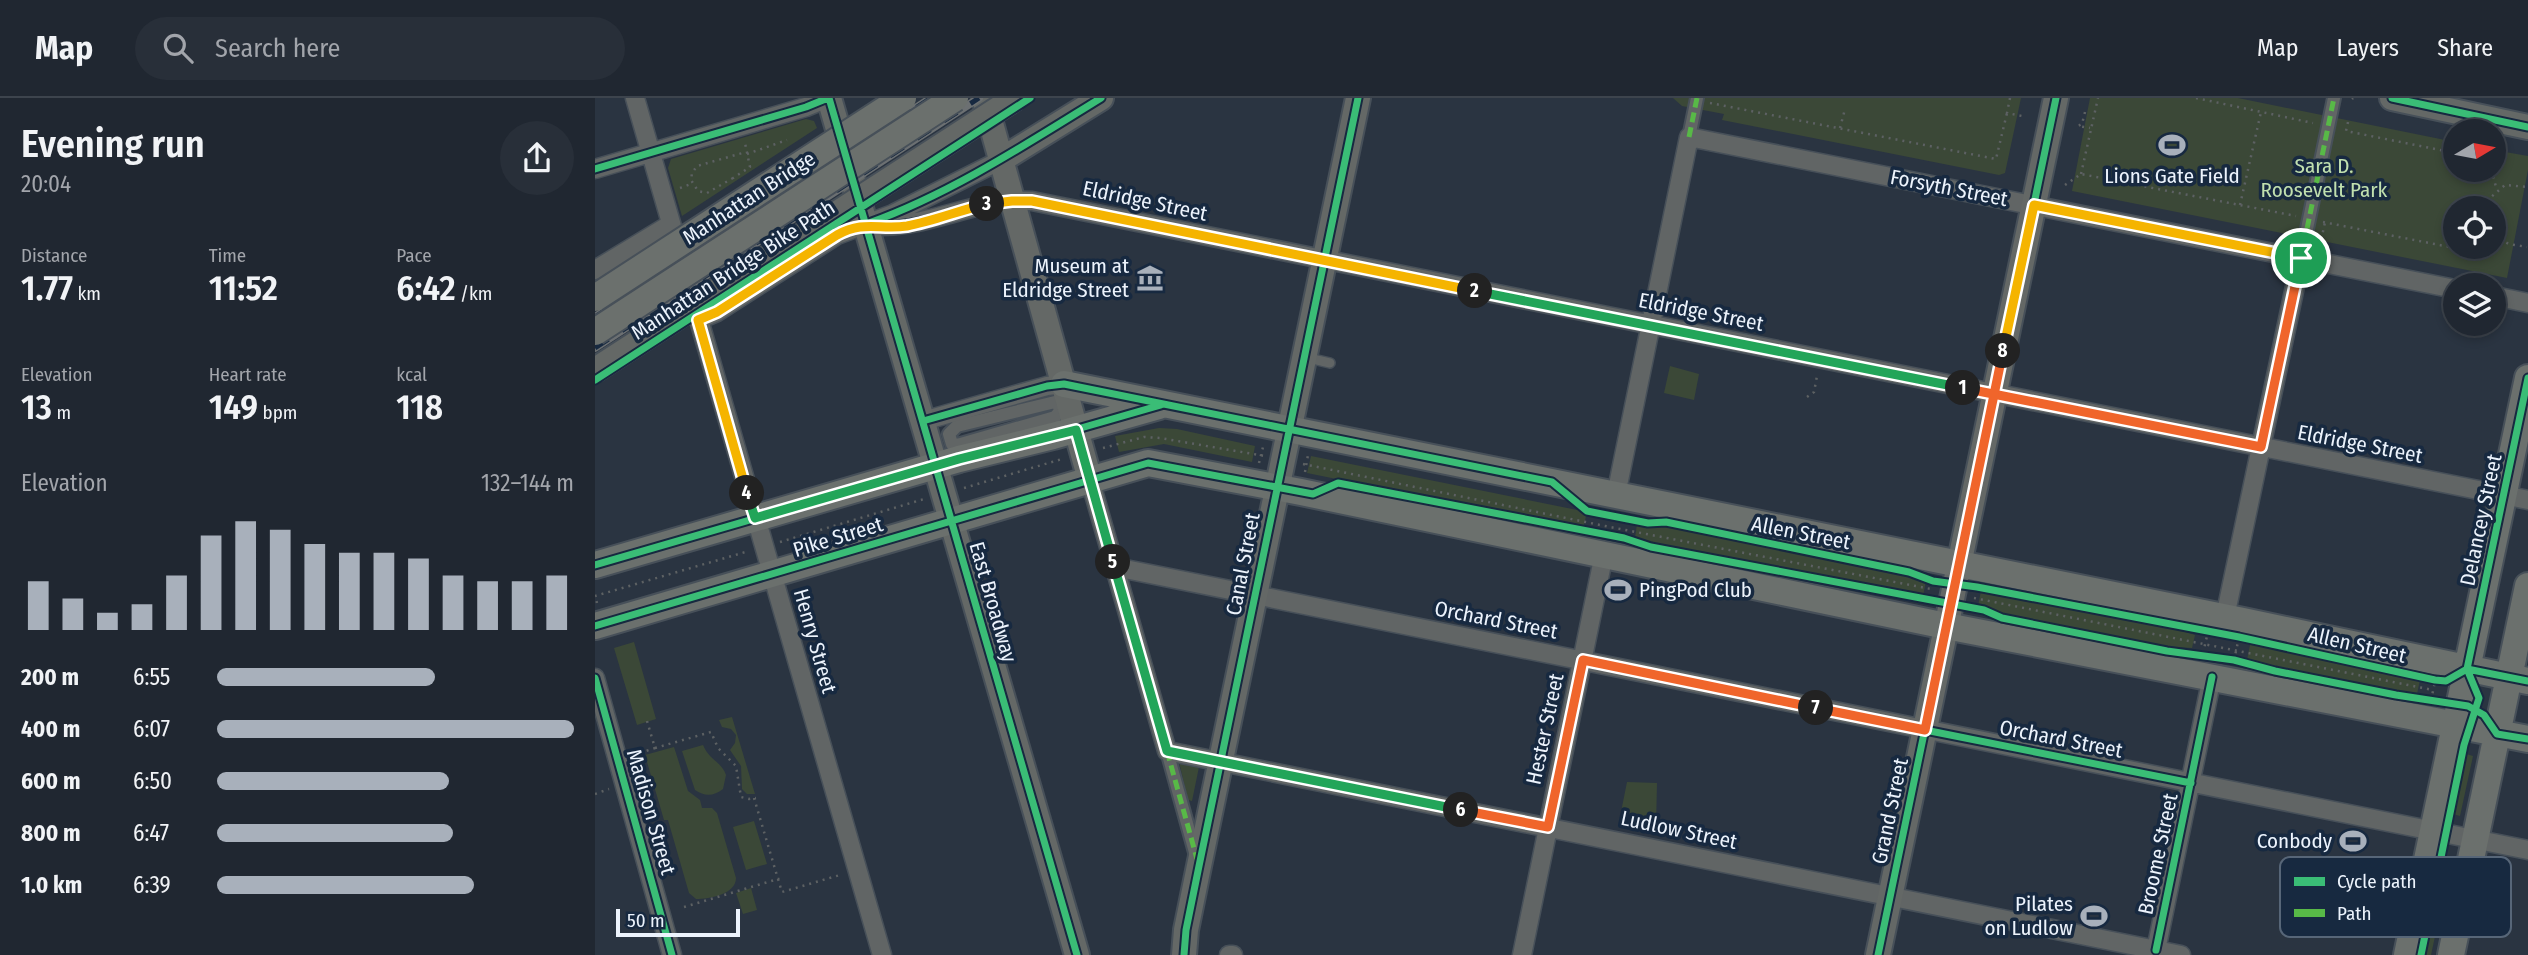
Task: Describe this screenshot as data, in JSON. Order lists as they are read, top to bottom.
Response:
{
  "streets": {
    "main road": [
      "Manhattan Bridge",
      "Delancey Street",
      "Allen Street",
      "Pike Street",
      "Canal Street",
      "East Broadway",
      "Grand Street"
    ],
    "street": [
      "Forsyth Street",
      "Eldridge Street",
      "Orchard Street",
      "Henry Street",
      "Hester Street",
      "Madison Street",
      "Ludlow Street",
      "Broome Street"
    ],
    "cycle path": ["Manhattan Bridge Bike Path"]
  },
  "crossings": [
    ["Forsyth Street", "Grand Street"],
    ["Eldridge Street", "Delancey Street"],
    ["Eldridge Street", "Canal Street"],
    ["Eldridge Street", "East Broadway"],
    ["Eldridge Street", "Grand Street"],
    ["Delancey Street", "Allen Street"],
    ["Delancey Street", "Orchard Street"],
    ["Allen Street", "Pike Street"],
    ["Allen Street", "Canal Street"],
    ["Allen Street", "Hester Street"],
    ["Allen Street", "Grand Street"],
    ["Allen Street", "Broome Street"],
    ["Pike Street", "East Broadway"],
    ["Pike Street", "Henry Street"],
    ["Canal Street", "Orchard Street"],
    ["Canal Street", "Ludlow Street"],
    ["Orchard Street", "Hester Street"],
    ["Orchard Street", "Grand Street"],
    ["Orchard Street", "Broome Street"],
    ["Hester Street", "Ludlow Street"],
    ["Grand Street", "Ludlow Street"],
    ["Ludlow Street", "Broome Street"]
  ],
  "parks": ["Sara D. Roosevelt Park"],
  "places": {
    "sports": [
      "Lions Gate Field",
      "PingPod Club",
      "Conbody",
      "Pilates on Ludlow"
    ],
    "museum": ["Museum at Eldridge Street"]
  },
  "legend": ["Cycle path", "Path"],
  "scale_bar": "50 m",
  "north": "right",
  "page": {
    "header": "Map",
    "search": "Search here",
    "nav": ["Map", "Layers", "Share"],
    "heading": ["Evening run", "20:04"],
    "pins": [
      "3",
      "2",
      "8",
      "1",
      "4",
      "5",
      "7",
      "6"
    ],
    "stats": [
      ["Distance", "1.77 km"],
      ["Time", "11:52"],
      ["Pace", "6:42 /km"],
      ["Elevation", "13 m"],
      ["Heart rate", "149 bpm"],
      ["kcal", "118"]
    ],
    "chart": ["Elevation", "132–144 m"],
    "list": [
      {
        "name": "200 m",
        "note": "6:55"
      },
      {
        "name": "400 m",
        "note": "6:07"
      },
      {
        "name": "600 m",
        "note": "6:50"
      },
      {
        "name": "800 m",
        "note": "6:47"
      },
      {
        "name": "1.0 km",
        "note": "6:39"
      }
    ],
    "scale": "50 m"
  }
}
